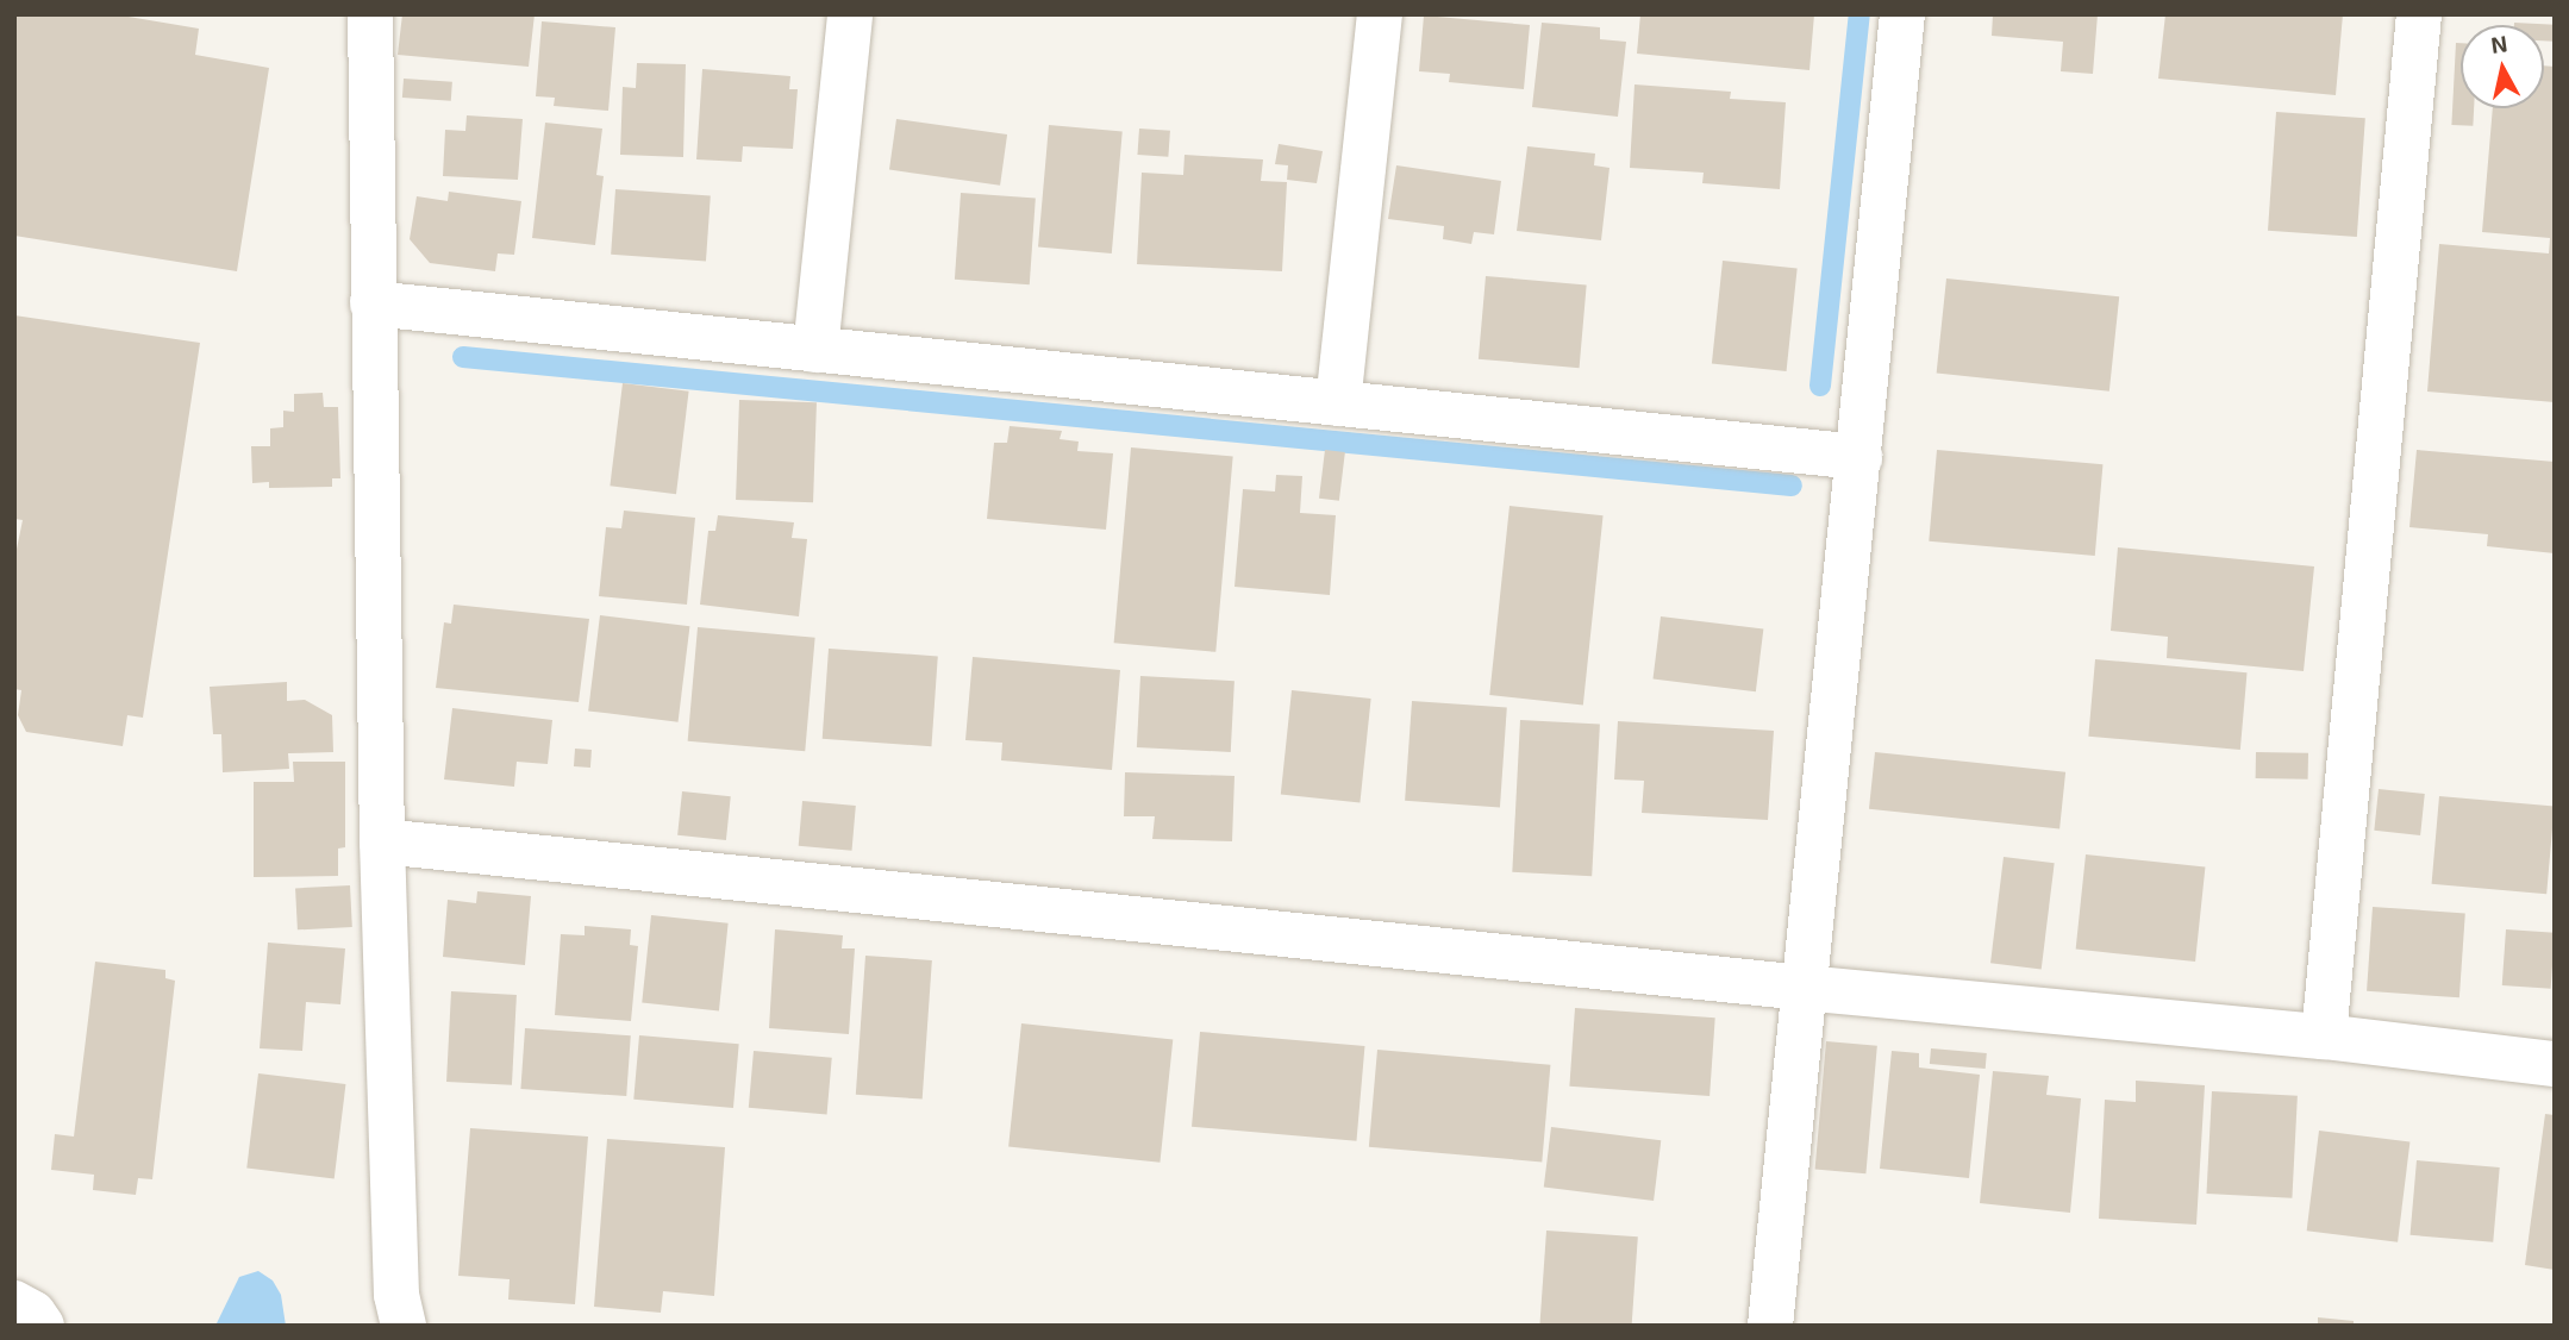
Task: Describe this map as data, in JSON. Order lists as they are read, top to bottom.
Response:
{
  "north": "top"
}
